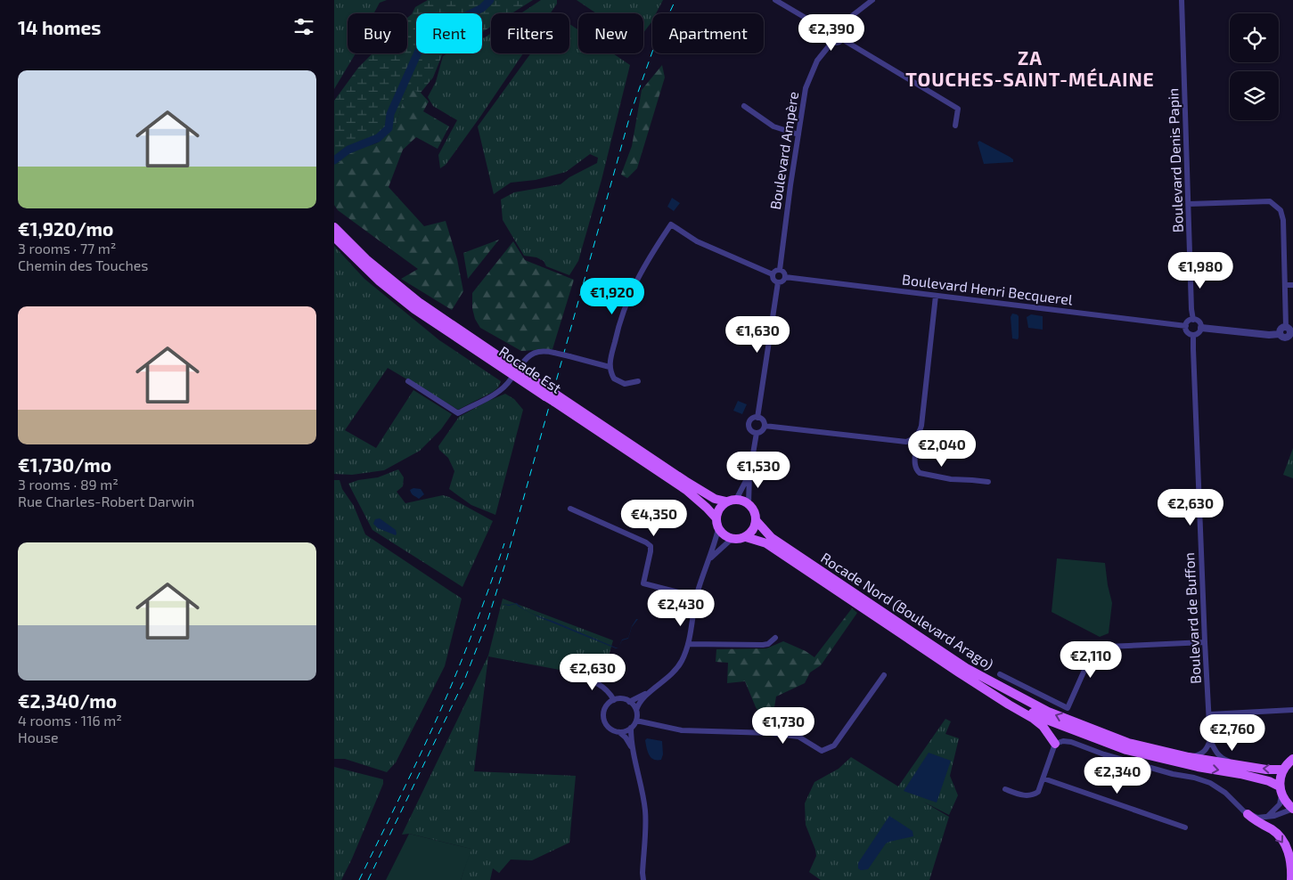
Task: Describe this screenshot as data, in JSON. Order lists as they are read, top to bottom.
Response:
{
  "streets": {
    "main road": ["Rocade Est", "Rocade Nord (Boulevard Arago)"],
    "street": [
      "Boulevard Ampère",
      "Boulevard Denis Papin",
      "Boulevard Henri Becquerel",
      "Boulevard de Buffon"
    ]
  },
  "crossings": [
    ["Boulevard Ampère", "Boulevard Henri Becquerel"],
    ["Boulevard Denis Papin", "Boulevard Henri Becquerel"],
    ["Boulevard Denis Papin", "Boulevard de Buffon"],
    ["Boulevard Henri Becquerel", "Boulevard de Buffon"],
    ["Rocade Est", "Rocade Nord (Boulevard Arago)"]
  ],
  "districts": ["ZA TOUCHES-SAINT-MÉLAINE"],
  "page": {
    "heading": "14 homes",
    "chip": [
      "Buy",
      "Rent",
      "Filters",
      "New",
      "Apartment"
    ],
    "price": [
      "€2,390",
      "€1,980",
      "€1,920",
      "€1,630",
      "€2,040",
      "€1,530",
      "€2,630",
      "€4,350",
      "€2,430",
      "€2,110",
      "€2,630",
      "€1,730",
      "€2,760",
      "€2,340"
    ],
    "list": [
      {
        "name": "€1,920/mo",
        "note": "3 rooms · 77 m² · Chemin des Touches"
      },
      {
        "name": "€1,730/mo",
        "note": "3 rooms · 89 m² · Rue Charles-Robert Darwin"
      },
      {
        "name": "€2,340/mo",
        "note": "4 rooms · 116 m² · House"
      }
    ]
  }
}
